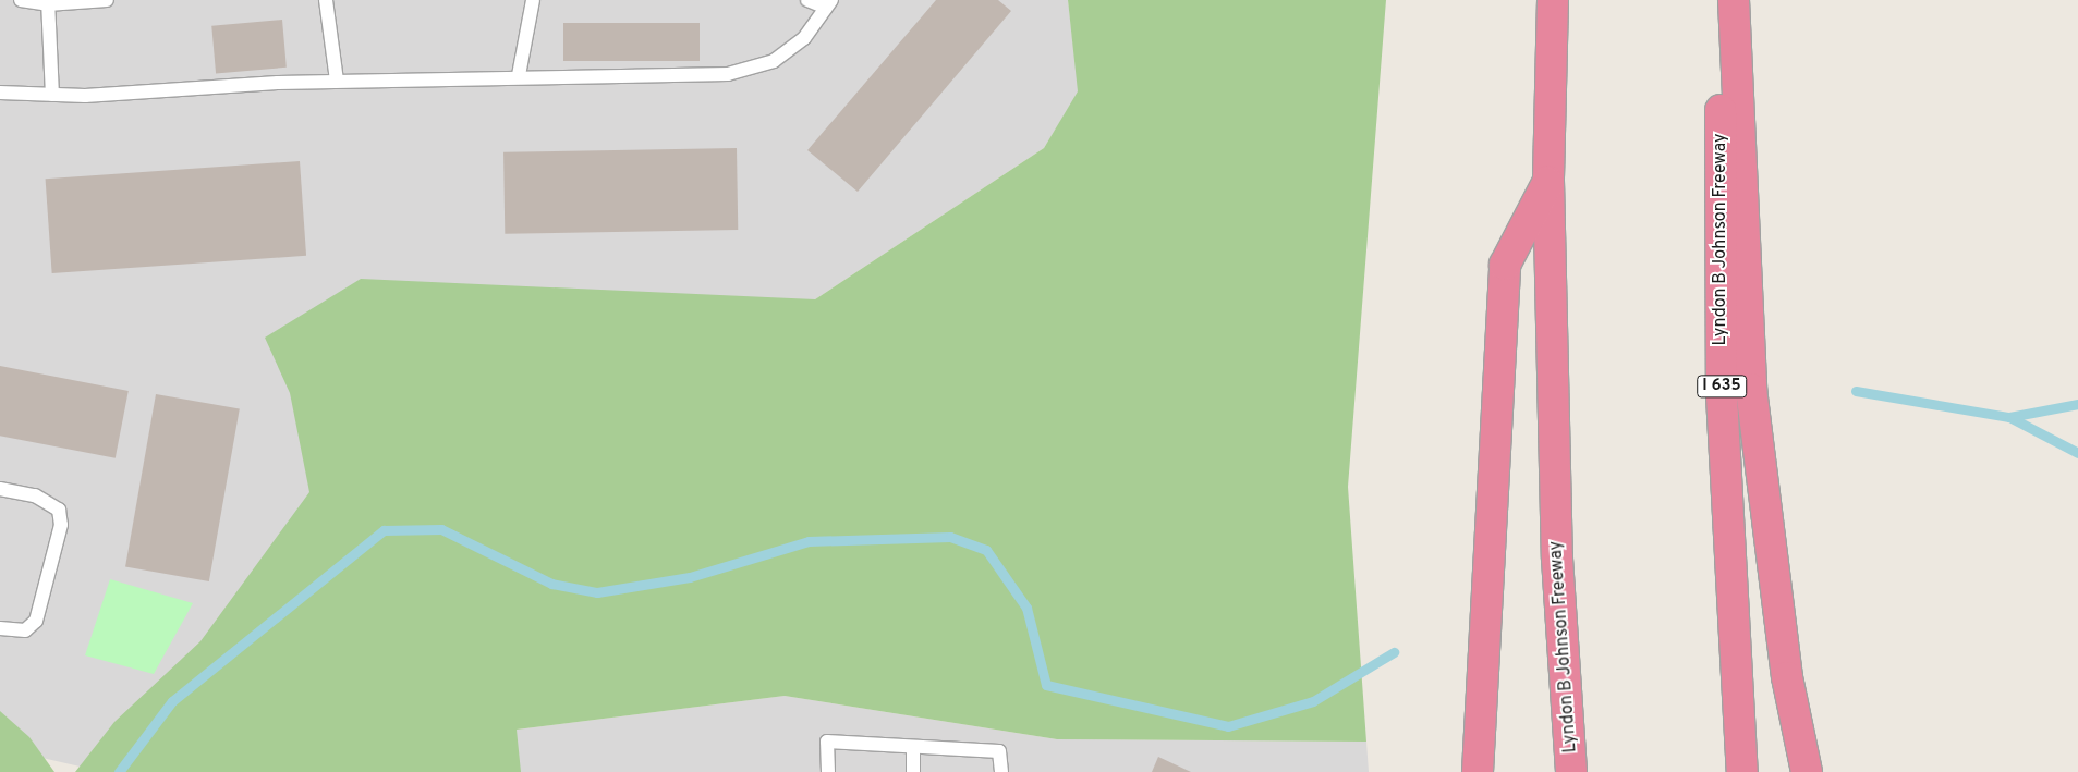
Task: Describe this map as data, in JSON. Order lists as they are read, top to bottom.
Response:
{
  "streets": {
    "highway": ["Lyndon B Johnson Freeway", "I 635"]
  }
}
